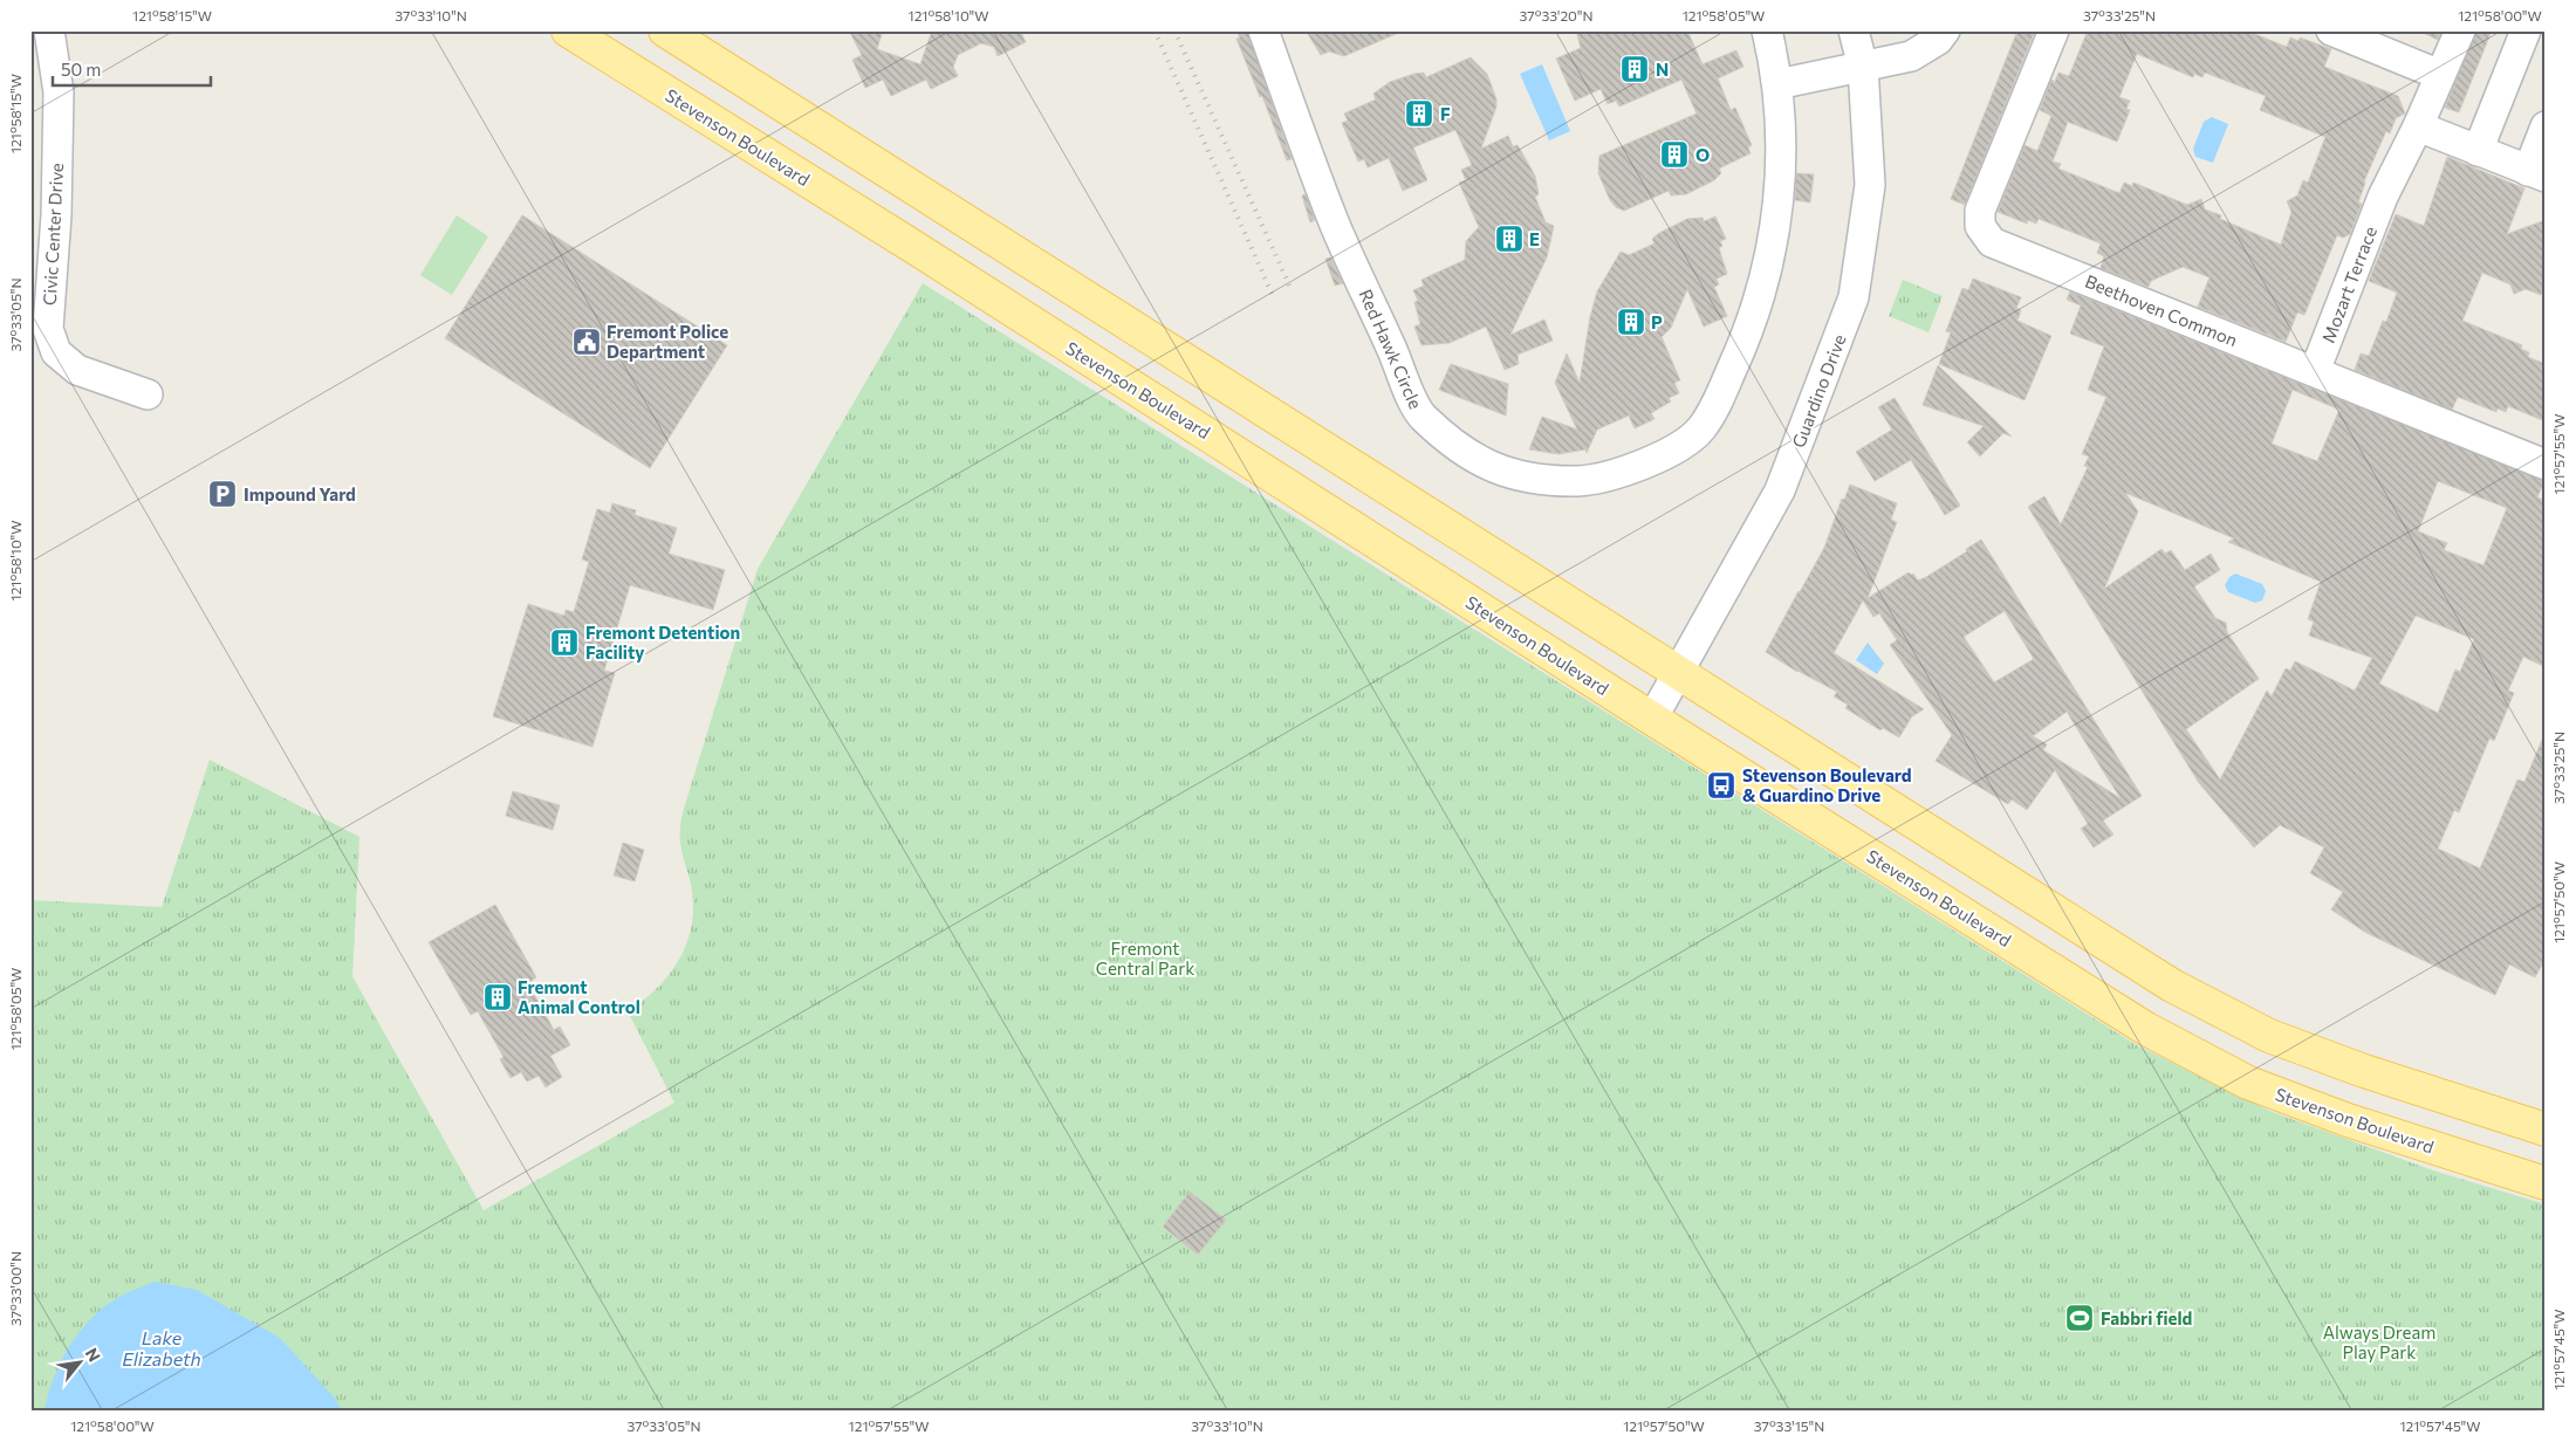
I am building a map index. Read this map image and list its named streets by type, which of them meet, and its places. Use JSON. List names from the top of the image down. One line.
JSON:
{"streets":{"main road":["Stevenson Boulevard"],"street":["Civic Center Drive","Mozart Terrace","Beethoven Common","Red Hawk Circle","Guardino Drive"]},"crossings":[["Stevenson Boulevard","Guardino Drive"],["Mozart Terrace","Beethoven Common"]],"water":["Lake Elizabeth"],"parks":["Fremont Central Park","Always Dream Play Park"],"places":{"building":["N","F","O","E","P","Fremont Detention Facility","Fremont Animal Control"],"public building":["Fremont Police Department"],"parking":["Impound Yard"],"bus stop":["Stevenson Boulevard & Guardino Drive"],"sports":["Fabbri field"]},"scale_bar":"50 m","north":"top right","coordinates":["121°58'15\"W","37°33'10\"N","121°58'10\"W","37°33'20\"N","121°58'05\"W","37°33'25\"N","121°58'00\"W","37°33'05\"N","121°57'55\"W","121°57'50\"W","37°33'00\"N","121°57'45\"W","37°33'15\"N"]}
